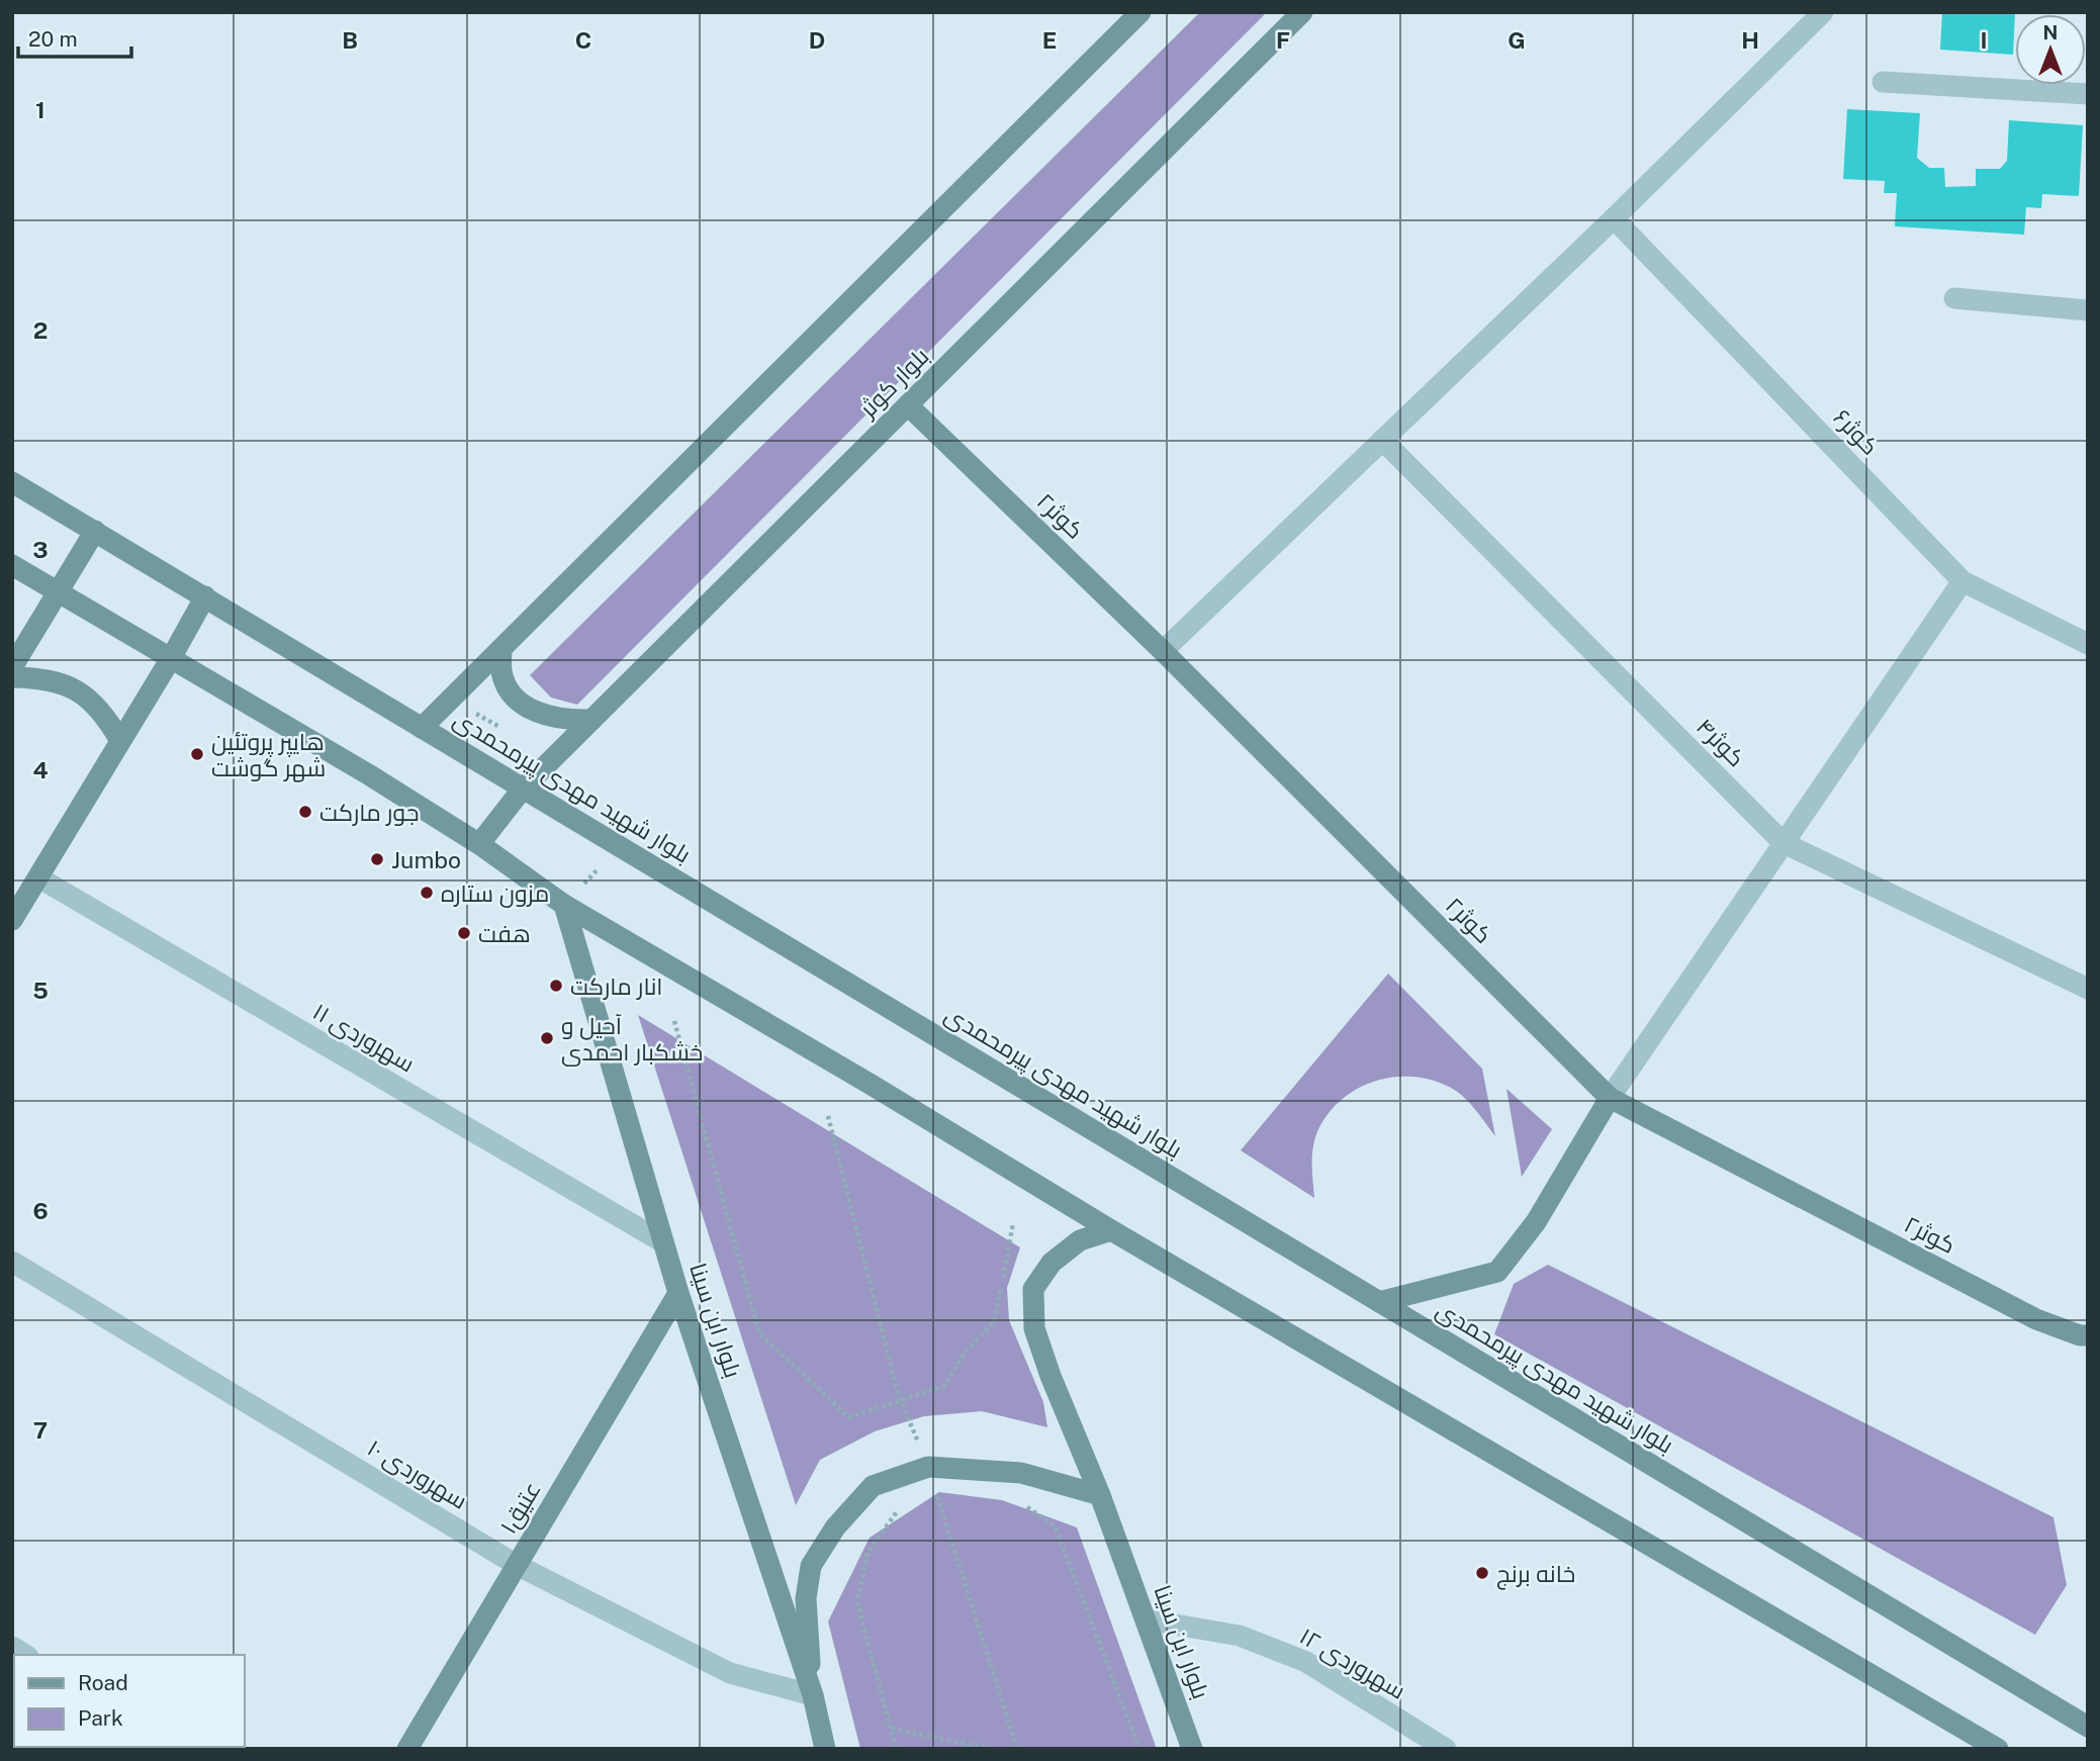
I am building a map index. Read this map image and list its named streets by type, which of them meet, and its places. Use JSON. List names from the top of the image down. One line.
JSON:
{"streets":{"main road":["بلوار کوثر","کوثر۲","بلوار شهید مهدی پیرمحمدی","بلوار ابن سینا","عتیق۱"],"street":["کوثر۶","کوثر۴","سهروردی ١١","سهروردی ۱۰","سهروردی ۱۲"]},"crossings":[["بلوار کوثر","کوثر۲"],["بلوار کوثر","بلوار شهید مهدی پیرمحمدی"],["سهروردی ١١","بلوار ابن سینا"],["بلوار ابن سینا","سهروردی ۱۰"],["بلوار ابن سینا","عتیق۱"],["بلوار ابن سینا","سهروردی ۱۲"],["سهروردی ۱۰","عتیق۱"]],"places":["هایپر پروتئین شهر گوشت","جور مارکت","Jumbo","مزون ستاره","هفت","انار مارکت","آحیل و خشکبار احمدی","خانه برنج"],"legend":["Road","Park"],"scale_bar":"20 m","north":"top","grid":{"columns":["B","C","D","E","F","G","H","I"],"rows":["1","2","3","4","5","6","7"]}}
